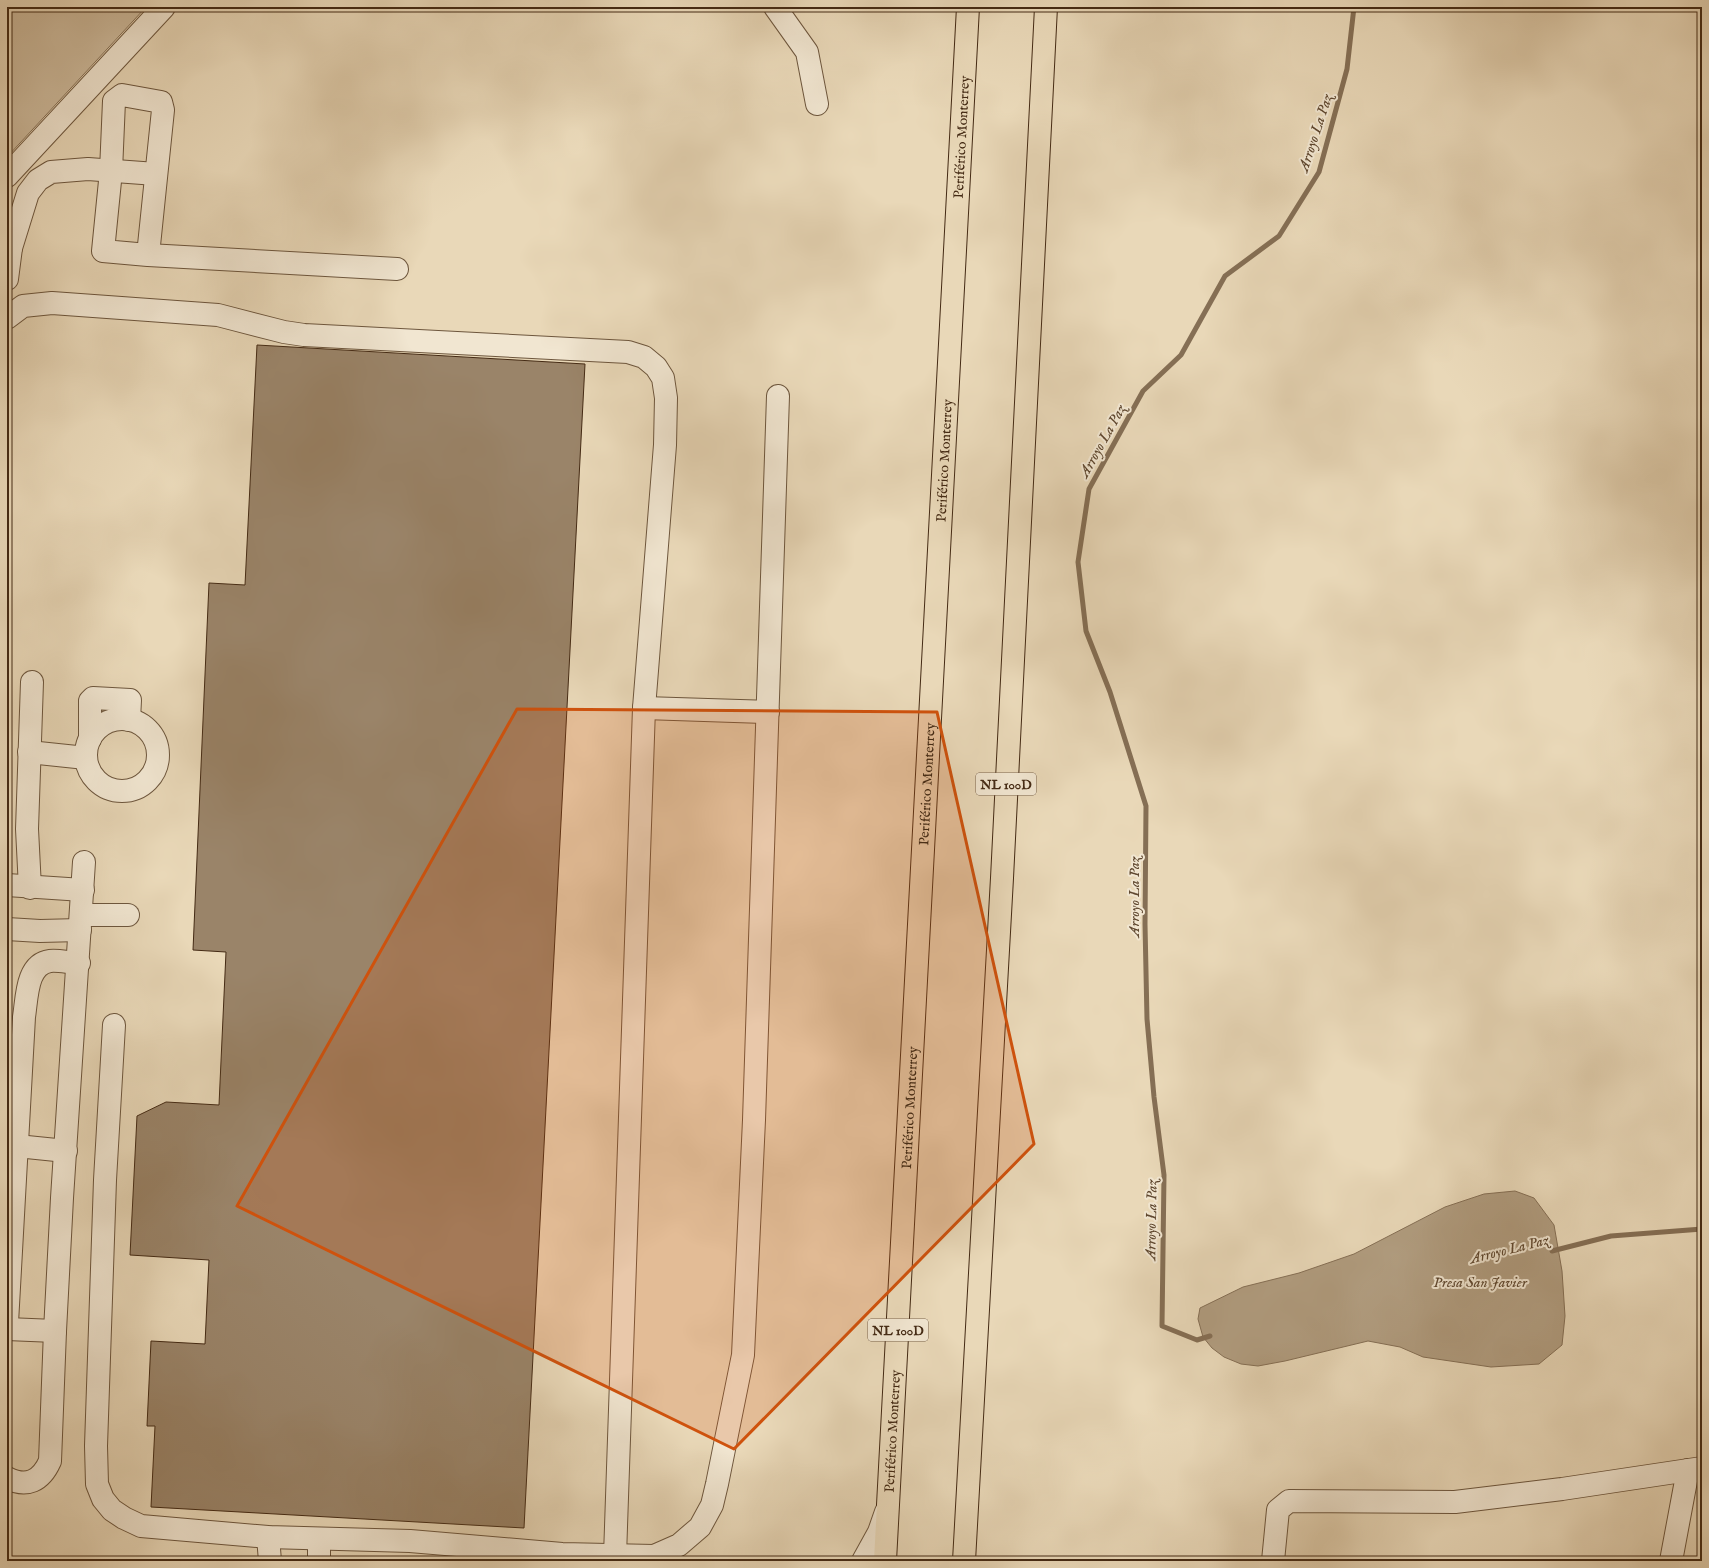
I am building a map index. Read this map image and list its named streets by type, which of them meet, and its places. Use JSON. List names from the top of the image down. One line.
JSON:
{"streets":{"highway":["Periférico Monterrey","NL 100D"]},"water":["Arroyo La Paz","Presa San Javier"]}
